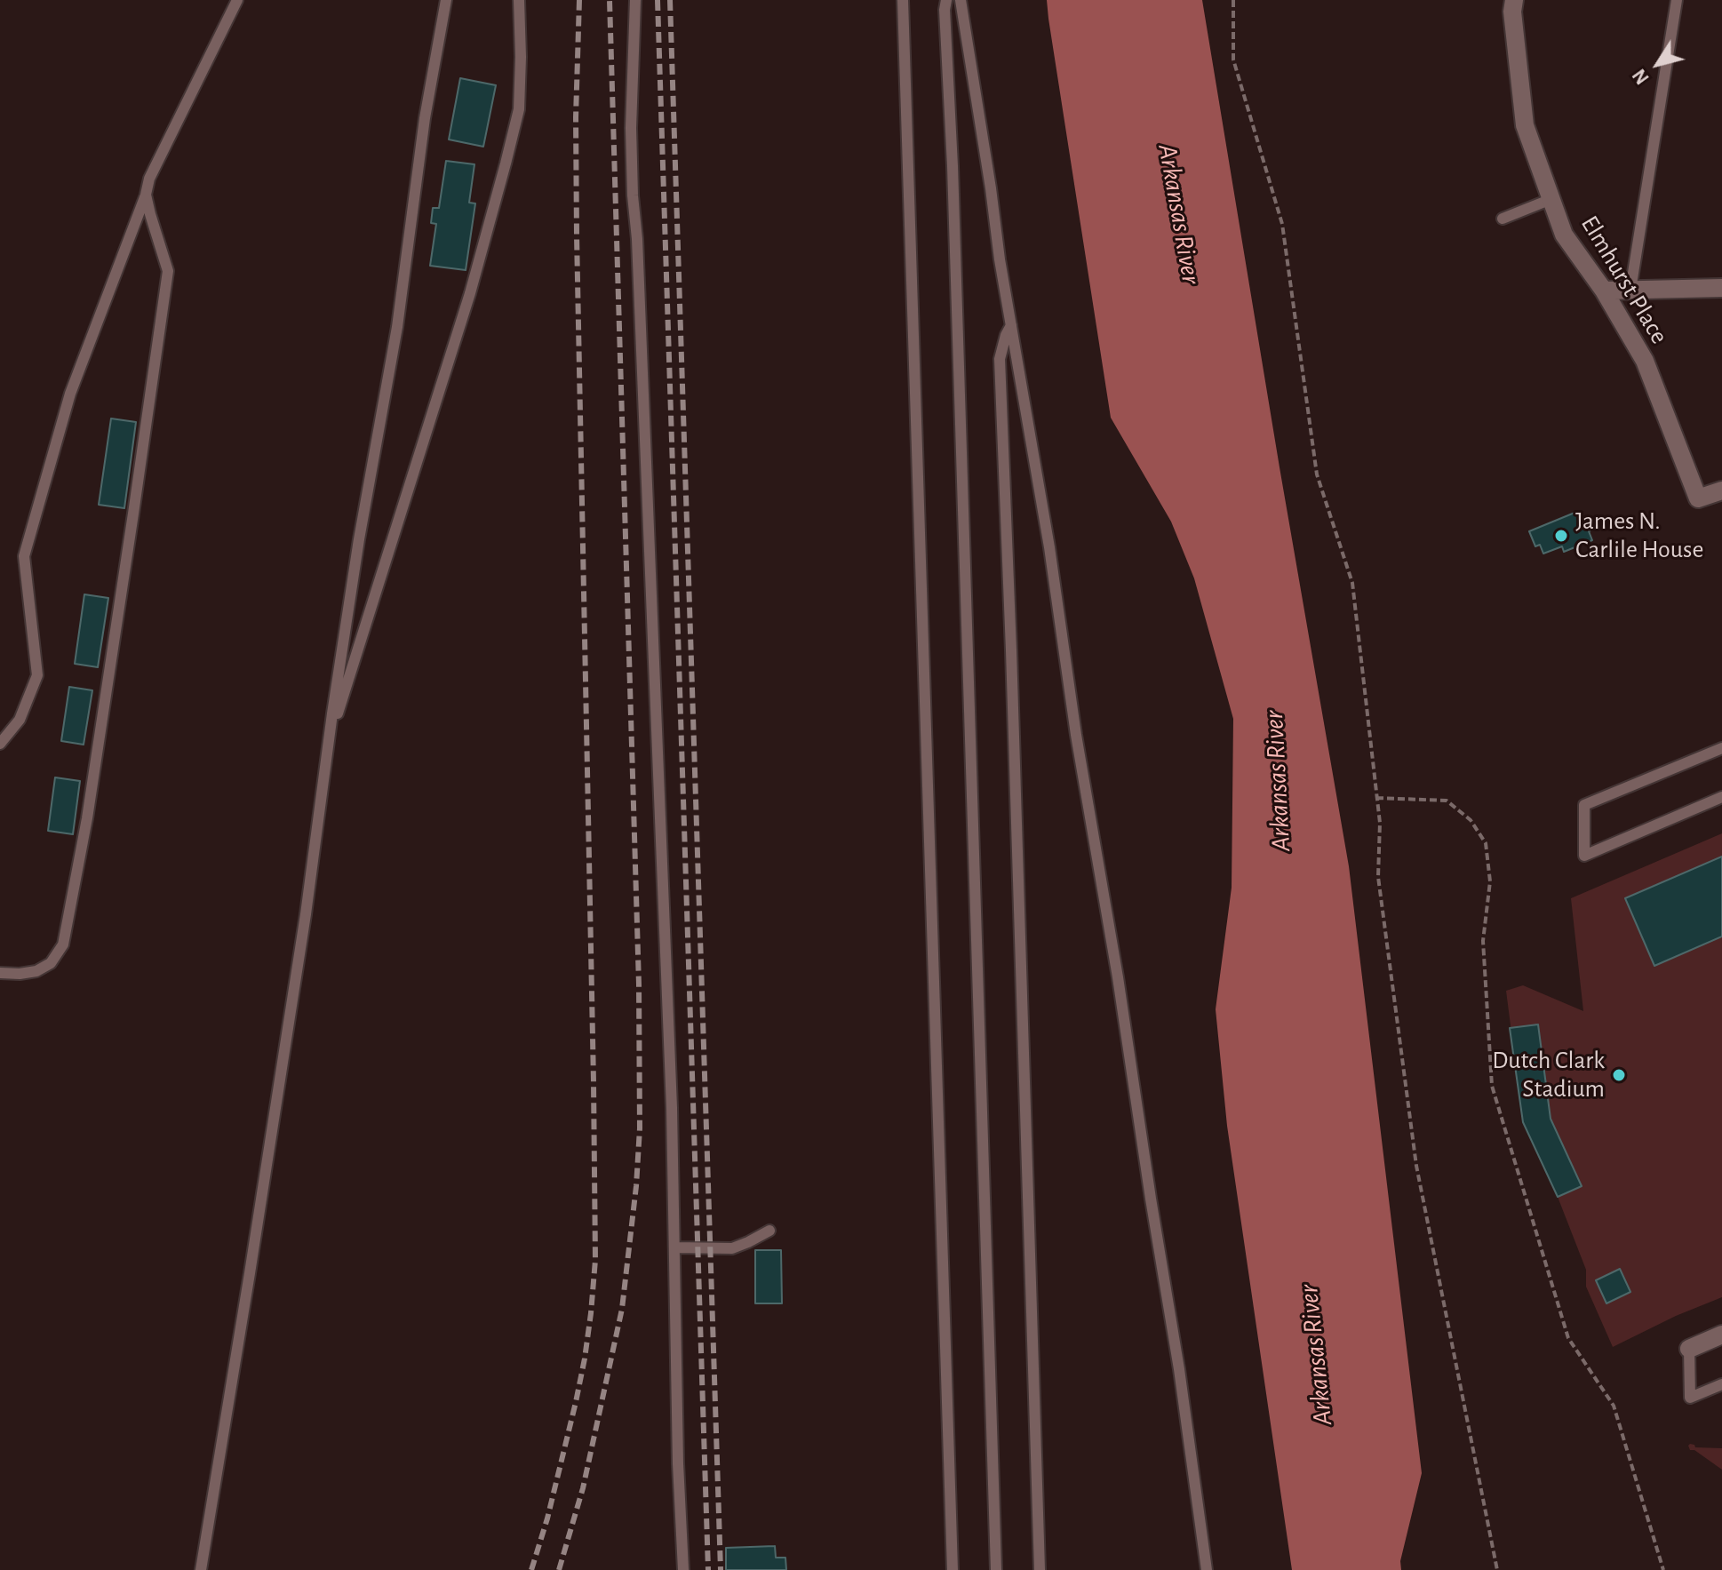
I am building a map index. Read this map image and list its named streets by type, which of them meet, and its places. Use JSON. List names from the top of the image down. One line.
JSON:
{"streets":{"street":["Elmhurst Place"]},"water":["Arkansas River"],"places":["James N. Carlile House","Dutch Clark Stadium"],"north":"bottom left"}
